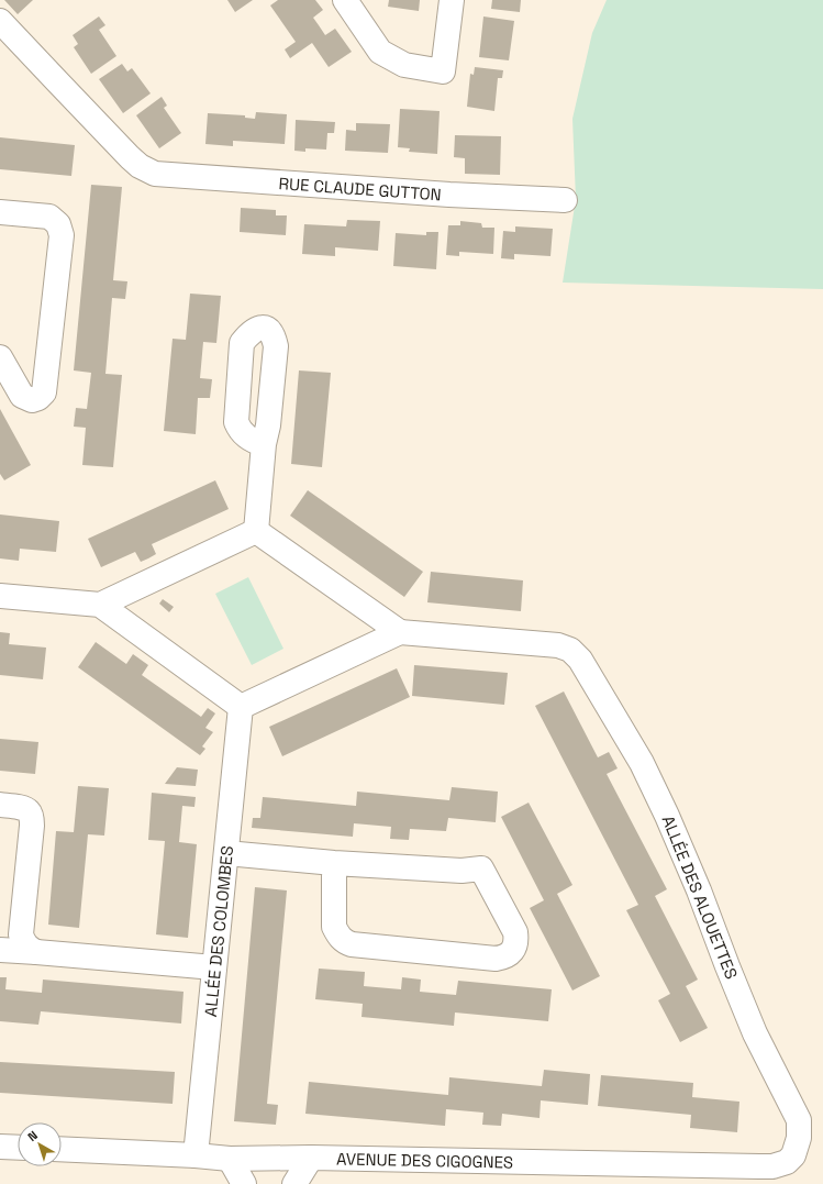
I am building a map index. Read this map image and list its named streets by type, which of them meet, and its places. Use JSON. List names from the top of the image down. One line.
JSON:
{"streets":{"street":["RUE CLAUDE GUTTON","ALLÉE DES ALOUETTES","ALLÉE DES COLOMBES","AVENUE DES CIGOGNES"]},"crossings":[["ALLÉE DES ALOUETTES","AVENUE DES CIGOGNES"],["ALLÉE DES COLOMBES","AVENUE DES CIGOGNES"]],"north":"top left"}
